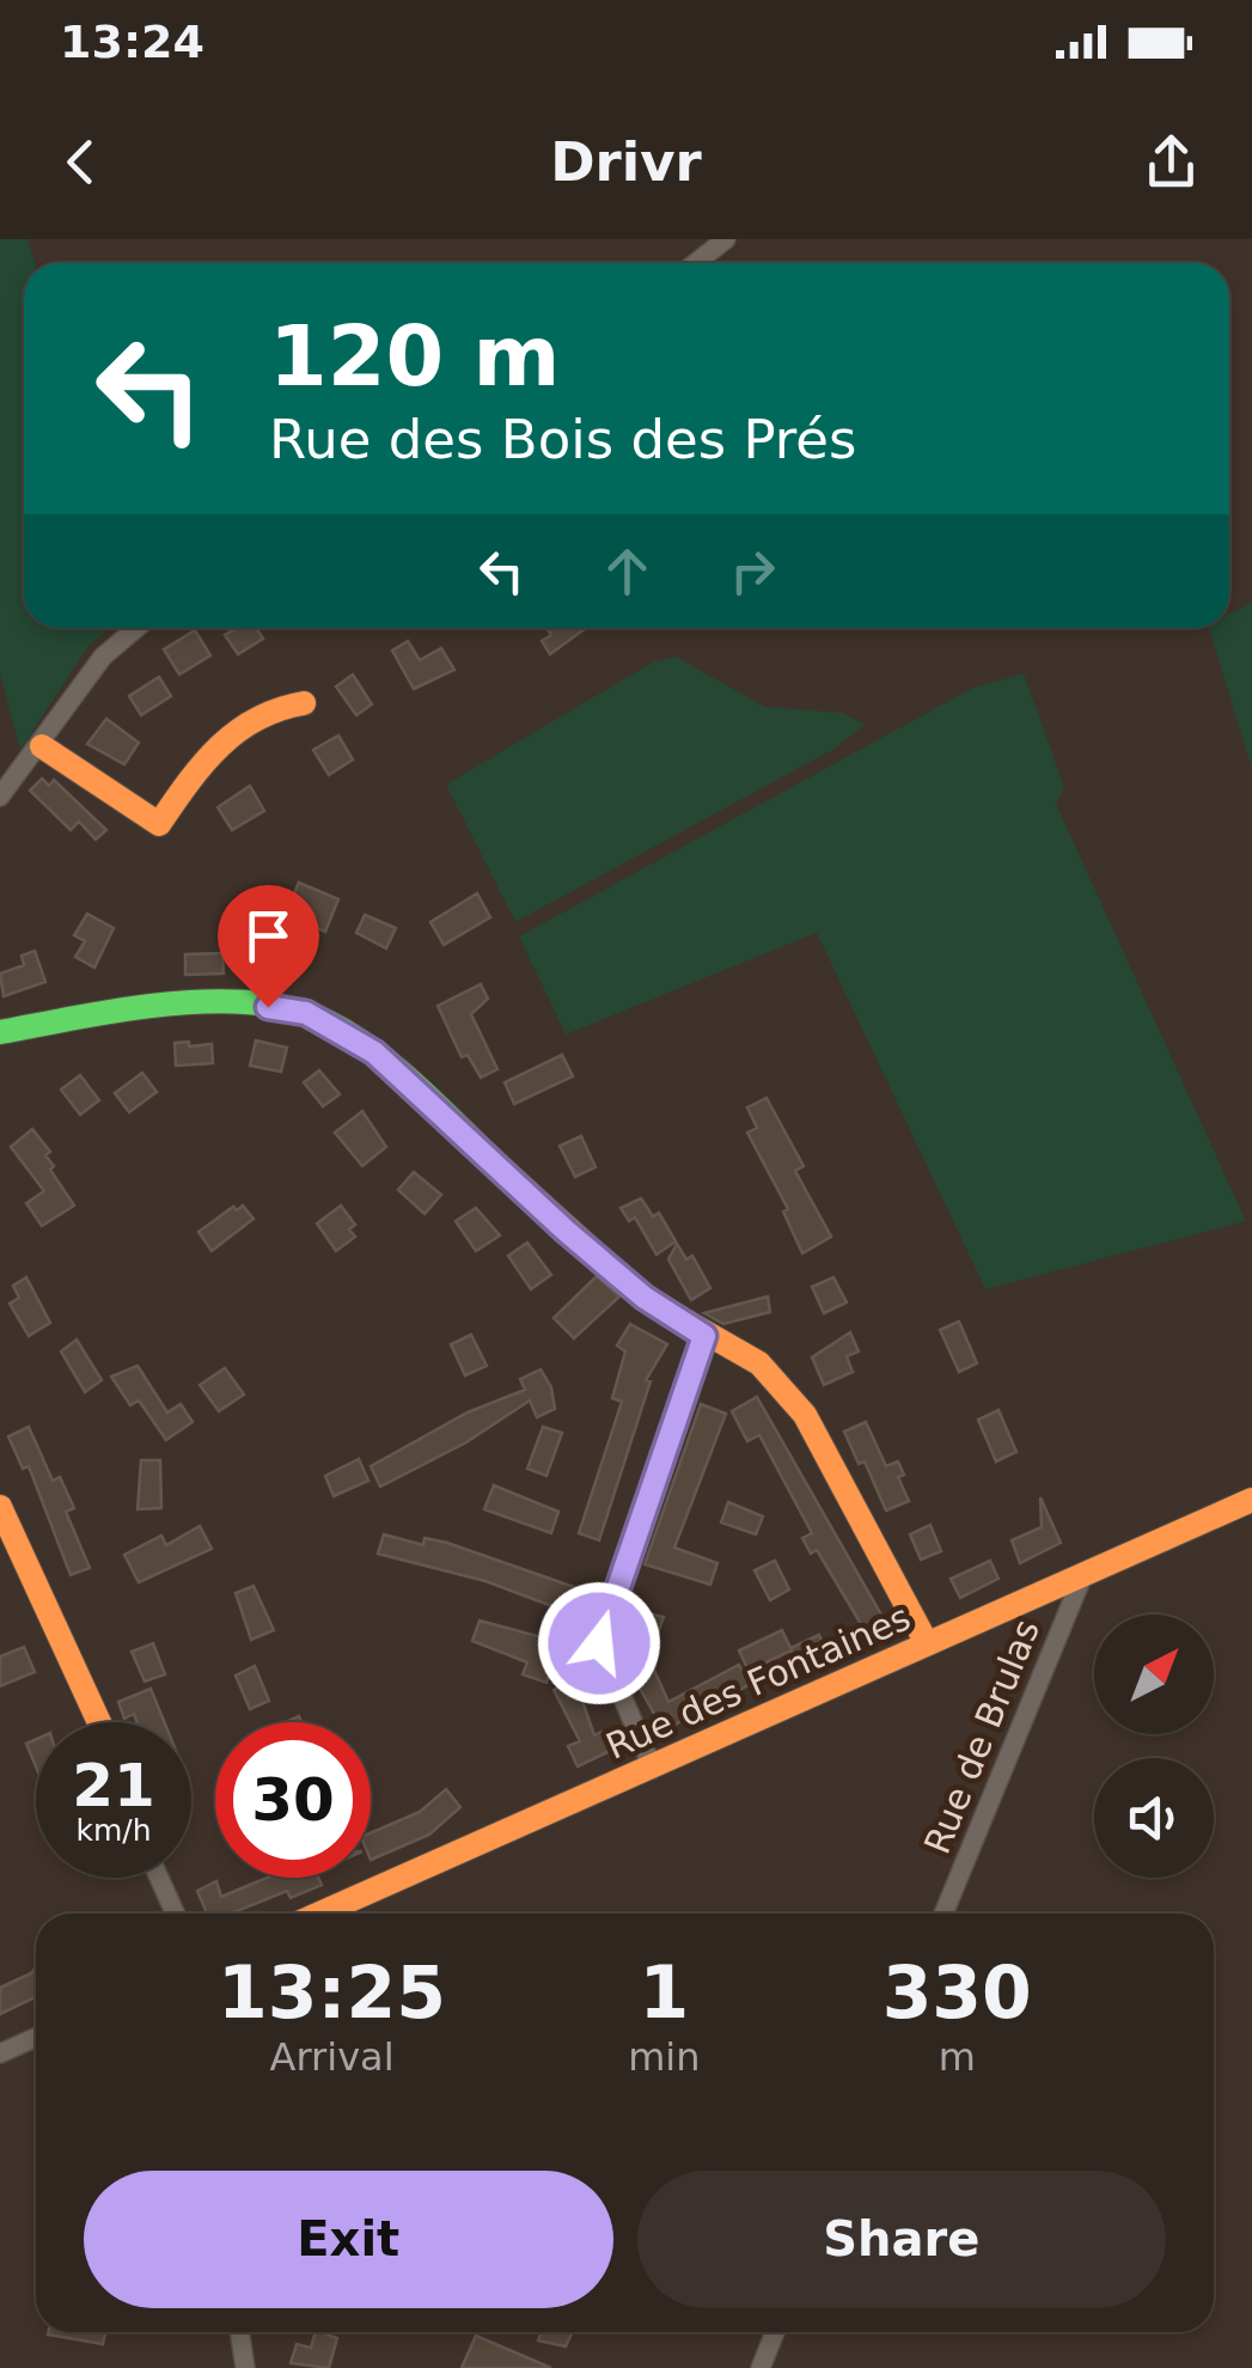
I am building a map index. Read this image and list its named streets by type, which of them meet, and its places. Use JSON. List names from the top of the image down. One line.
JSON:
{"streets":{"street":["Rue des Fontaines","Rue de Brulas"]},"crossings":[["Rue des Fontaines","Rue de Brulas"]],"north":"top right","page":{"status":"13:24","header":"Drivr","turn":["120 m","Rue des Bois des Prés"],"speed":"21 km/h","limit":"30","eta":["13:25","Arrival","1","min","330","m"],"buttons":["Exit","Share"]}}
